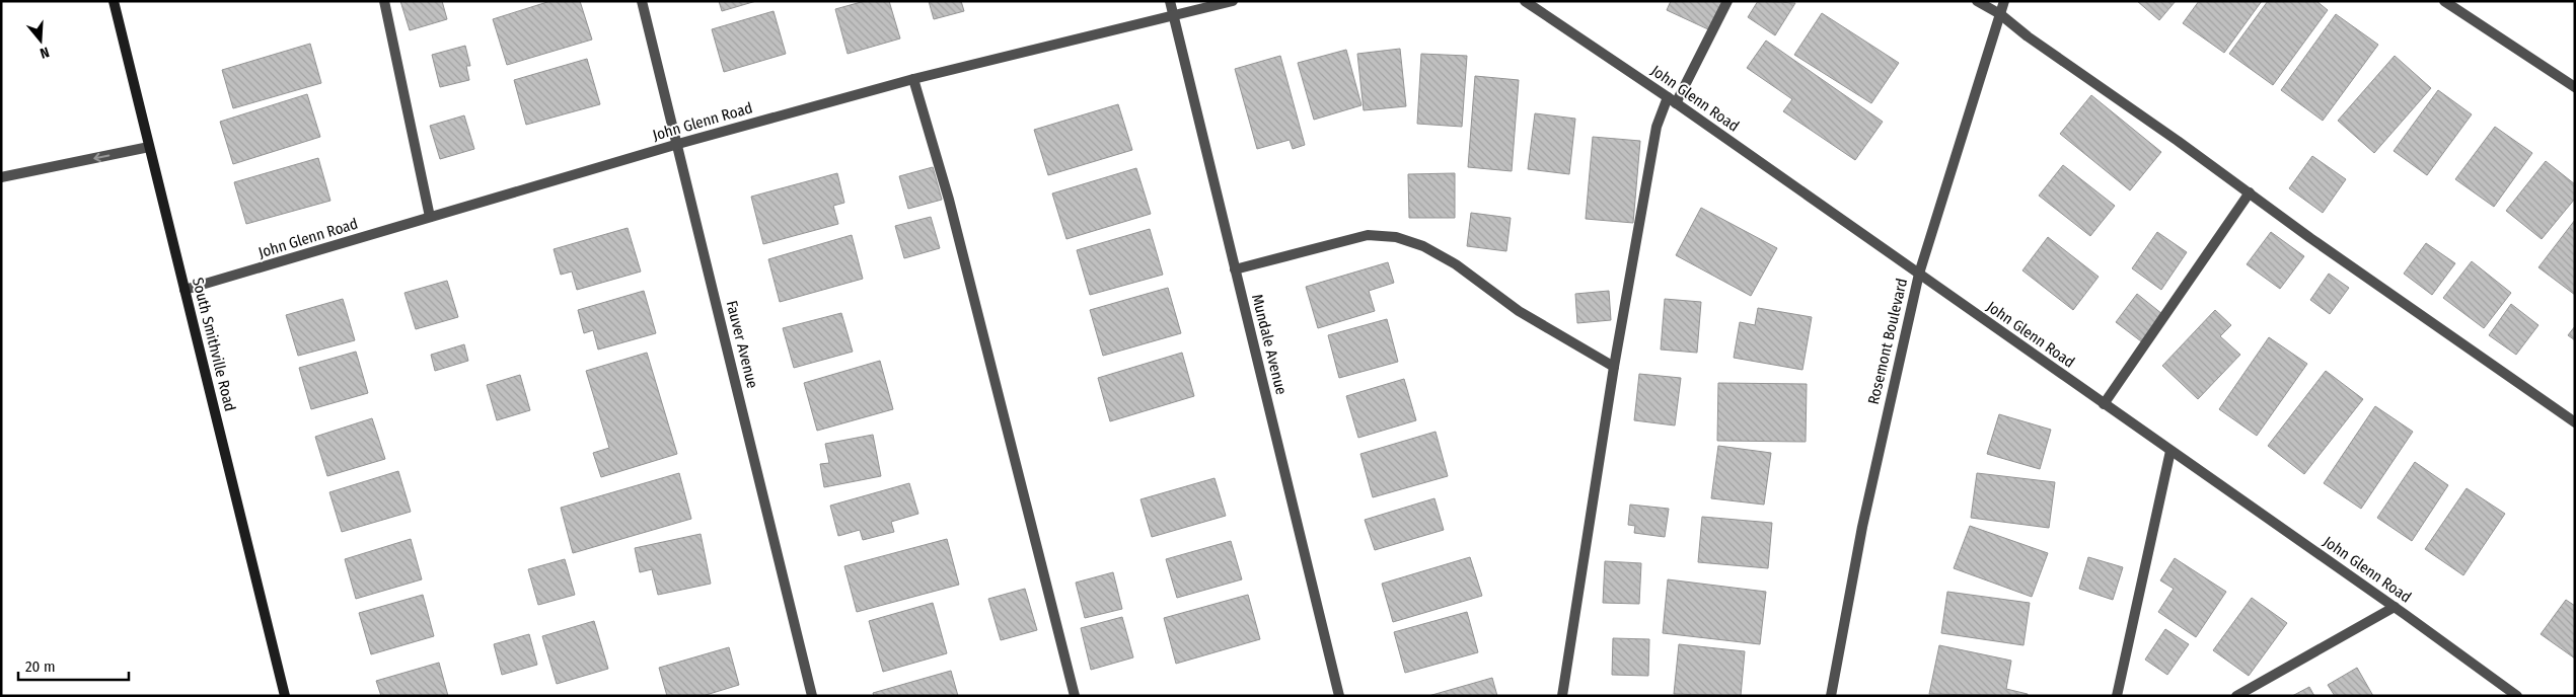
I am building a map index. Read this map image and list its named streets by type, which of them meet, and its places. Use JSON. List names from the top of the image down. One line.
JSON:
{"streets":{"main road":["South Smithville Road"],"street":["John Glenn Road","Rosemont Boulevard","Fauver Avenue","Mundale Avenue"]},"crossings":[["John Glenn Road","Rosemont Boulevard"],["John Glenn Road","South Smithville Road"],["John Glenn Road","Fauver Avenue"],["John Glenn Road","Mundale Avenue"]],"scale_bar":"20 m","north":"bottom"}
